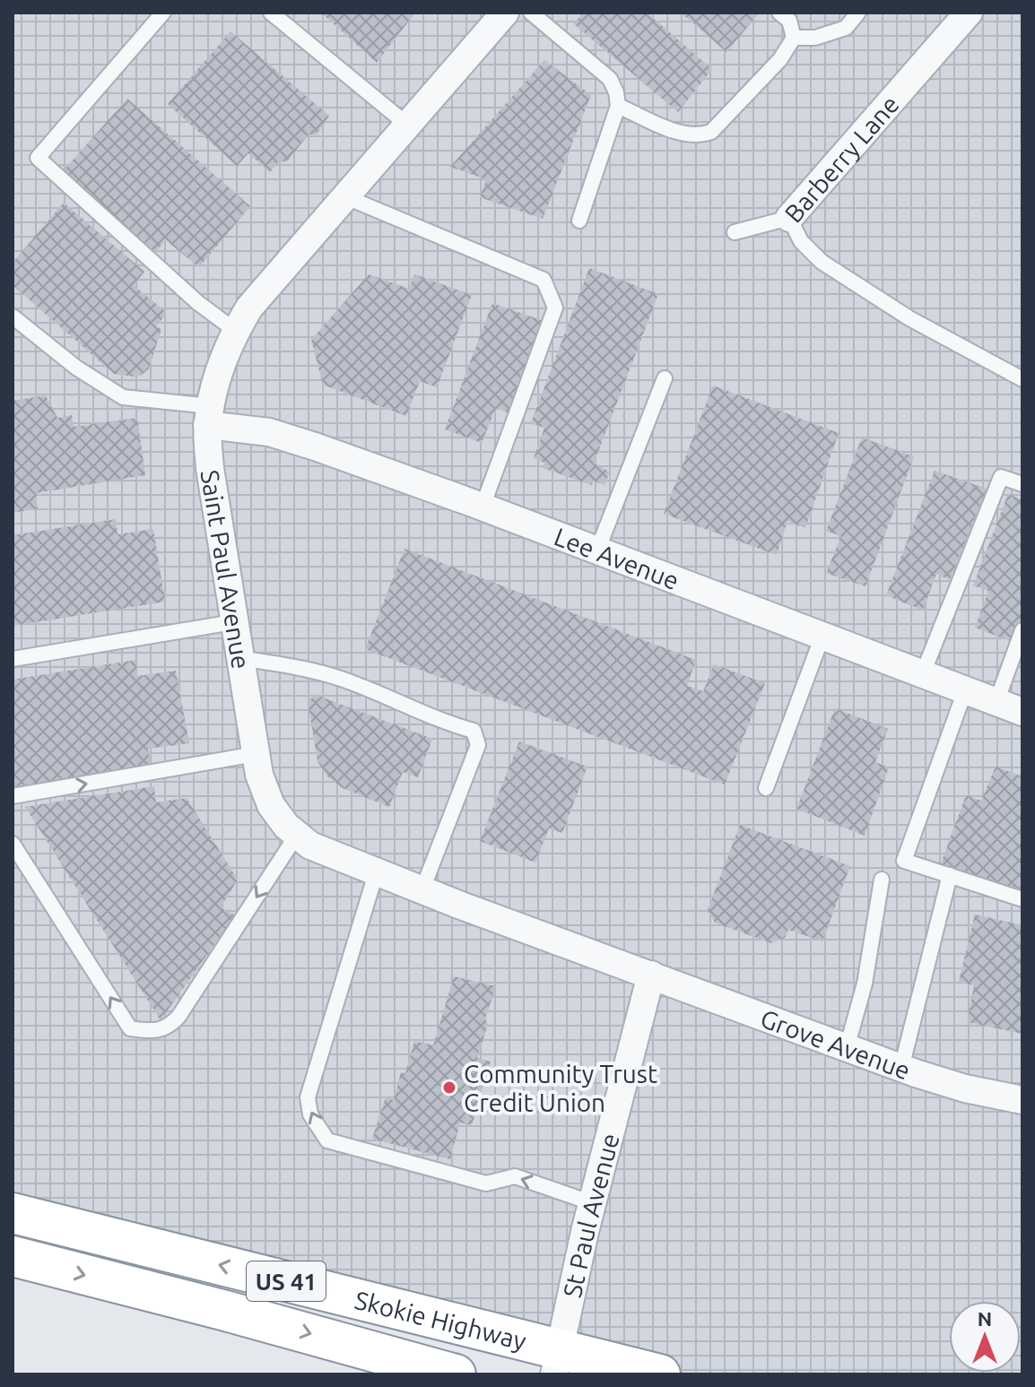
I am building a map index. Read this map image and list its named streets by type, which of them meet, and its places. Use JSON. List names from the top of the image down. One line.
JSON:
{"streets":{"highway":["US 41","Skokie Highway"],"street":["Barberry Lane","Lee Avenue","Saint Paul Avenue","Grove Avenue","St Paul Avenue"]},"crossings":[["Lee Avenue","Saint Paul Avenue"],["Saint Paul Avenue","Grove Avenue"],["Saint Paul Avenue","St Paul Avenue"],["Grove Avenue","St Paul Avenue"],["St Paul Avenue","Skokie Highway"]],"places":["Community Trust Credit Union"],"north":"top"}
